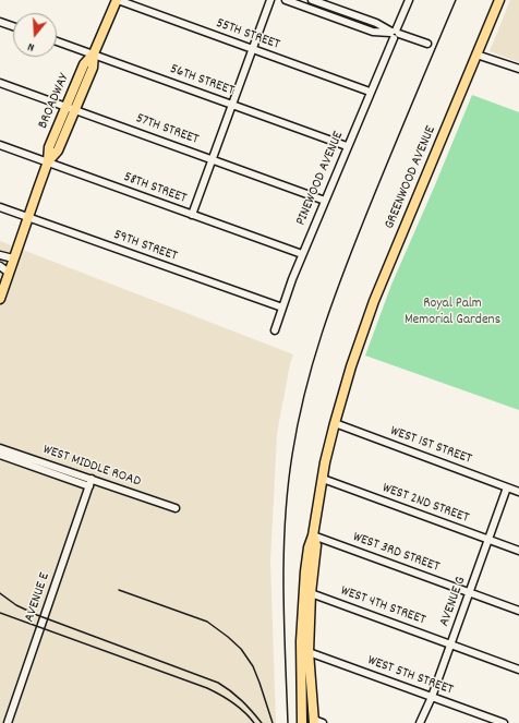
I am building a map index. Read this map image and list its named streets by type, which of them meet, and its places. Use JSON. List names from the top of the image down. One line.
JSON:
{"streets":{"main road":["BROADWAY","GREENWOOD AVENUE"],"street":["55TH STREET","56TH STREET","57TH STREET","PINEWOOD AVENUE","58TH STREET","59TH STREET","WEST 1ST STREET","WEST MIDDLE ROAD","WEST 2ND STREET","WEST 3RD STREET","AVENUE E","AVENUE G","WEST 4TH STREET","WEST 5TH STREET"]},"crossings":[["55TH STREET","BROADWAY"],["55TH STREET","PINEWOOD AVENUE"],["56TH STREET","BROADWAY"],["56TH STREET","PINEWOOD AVENUE"],["BROADWAY","57TH STREET"],["BROADWAY","58TH STREET"],["BROADWAY","59TH STREET"],["57TH STREET","PINEWOOD AVENUE"],["GREENWOOD AVENUE","WEST 1ST STREET"],["GREENWOOD AVENUE","WEST 2ND STREET"],["GREENWOOD AVENUE","WEST 3RD STREET"],["PINEWOOD AVENUE","58TH STREET"],["PINEWOOD AVENUE","59TH STREET"],["WEST 1ST STREET","AVENUE G"],["WEST MIDDLE ROAD","AVENUE E"],["WEST 2ND STREET","AVENUE G"],["WEST 3RD STREET","AVENUE G"],["AVENUE G","WEST 4TH STREET"],["AVENUE G","WEST 5TH STREET"]],"parks":["Royal Palm Memorial Gardens"],"north":"bottom"}
